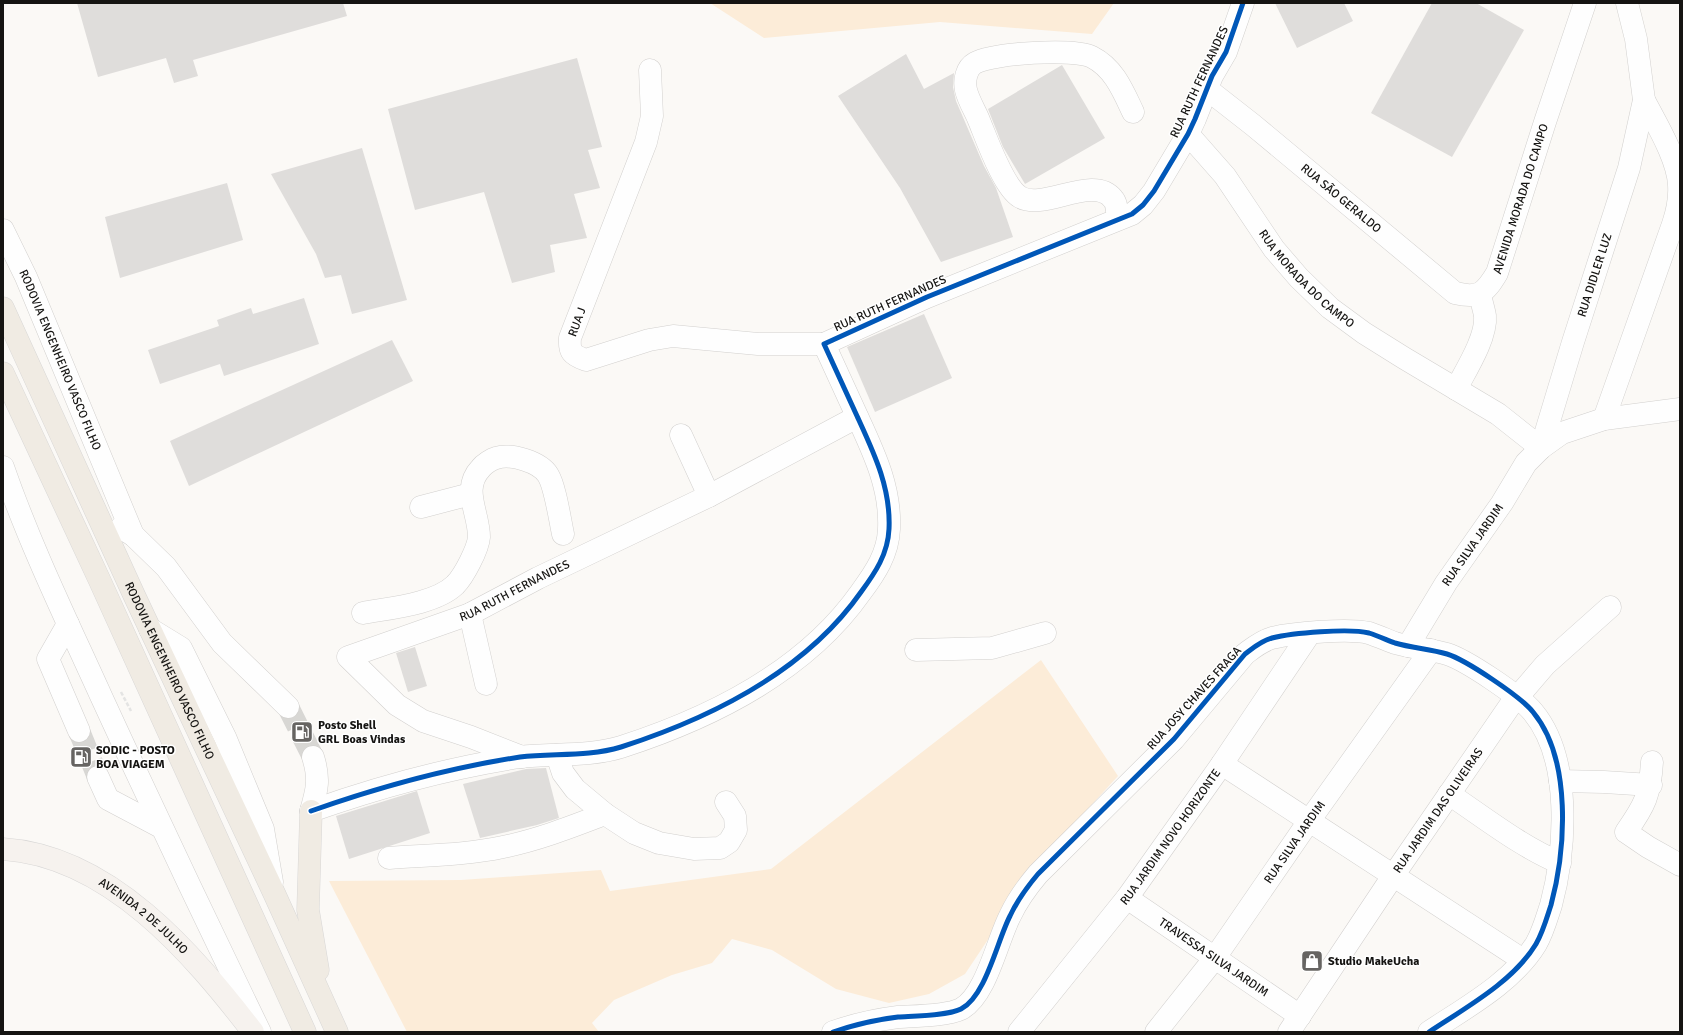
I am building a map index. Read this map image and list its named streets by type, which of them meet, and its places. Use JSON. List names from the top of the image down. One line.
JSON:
{"streets":{"highway":["RODOVIA ENGENHEIRO VASCO FILHO"],"main road":["AVENIDA 2 DE JULHO"],"street":["RUA RUTH FERNANDES","RUA SÃO GERALDO","AVENIDA MORADA DO CAMPO","RUA DIDLER LUZ","RUA MORADA DO CAMPO","RUA J","RUA SILVA JARDIM","RUA JOSY CHAVES FRAGA","RUA JARDIM DAS OLIVEIRAS","RUA JARDIM NOVO HORIZONTE","TRAVESSA SILVA JARDIM"]},"crossings":[["RUA RUTH FERNANDES","RUA SÃO GERALDO"],["RUA RUTH FERNANDES","RUA MORADA DO CAMPO"],["RUA RUTH FERNANDES","RUA J"],["RUA SÃO GERALDO","AVENIDA MORADA DO CAMPO"],["RUA DIDLER LUZ","RUA MORADA DO CAMPO"],["RUA DIDLER LUZ","RUA SILVA JARDIM"],["RUA MORADA DO CAMPO","RUA SILVA JARDIM"],["RUA SILVA JARDIM","RUA JOSY CHAVES FRAGA"],["RUA SILVA JARDIM","TRAVESSA SILVA JARDIM"],["RUA JOSY CHAVES FRAGA","RUA JARDIM DAS OLIVEIRAS"],["RUA JOSY CHAVES FRAGA","RUA JARDIM NOVO HORIZONTE"],["RUA JARDIM DAS OLIVEIRAS","TRAVESSA SILVA JARDIM"],["RUA JARDIM NOVO HORIZONTE","TRAVESSA SILVA JARDIM"]],"places":{"fuel station":["Posto Shell GRL Boas Vindas","SODIC - POSTO BOA VIAGEM"],"shop":["Studio MakeUcha"]}}
